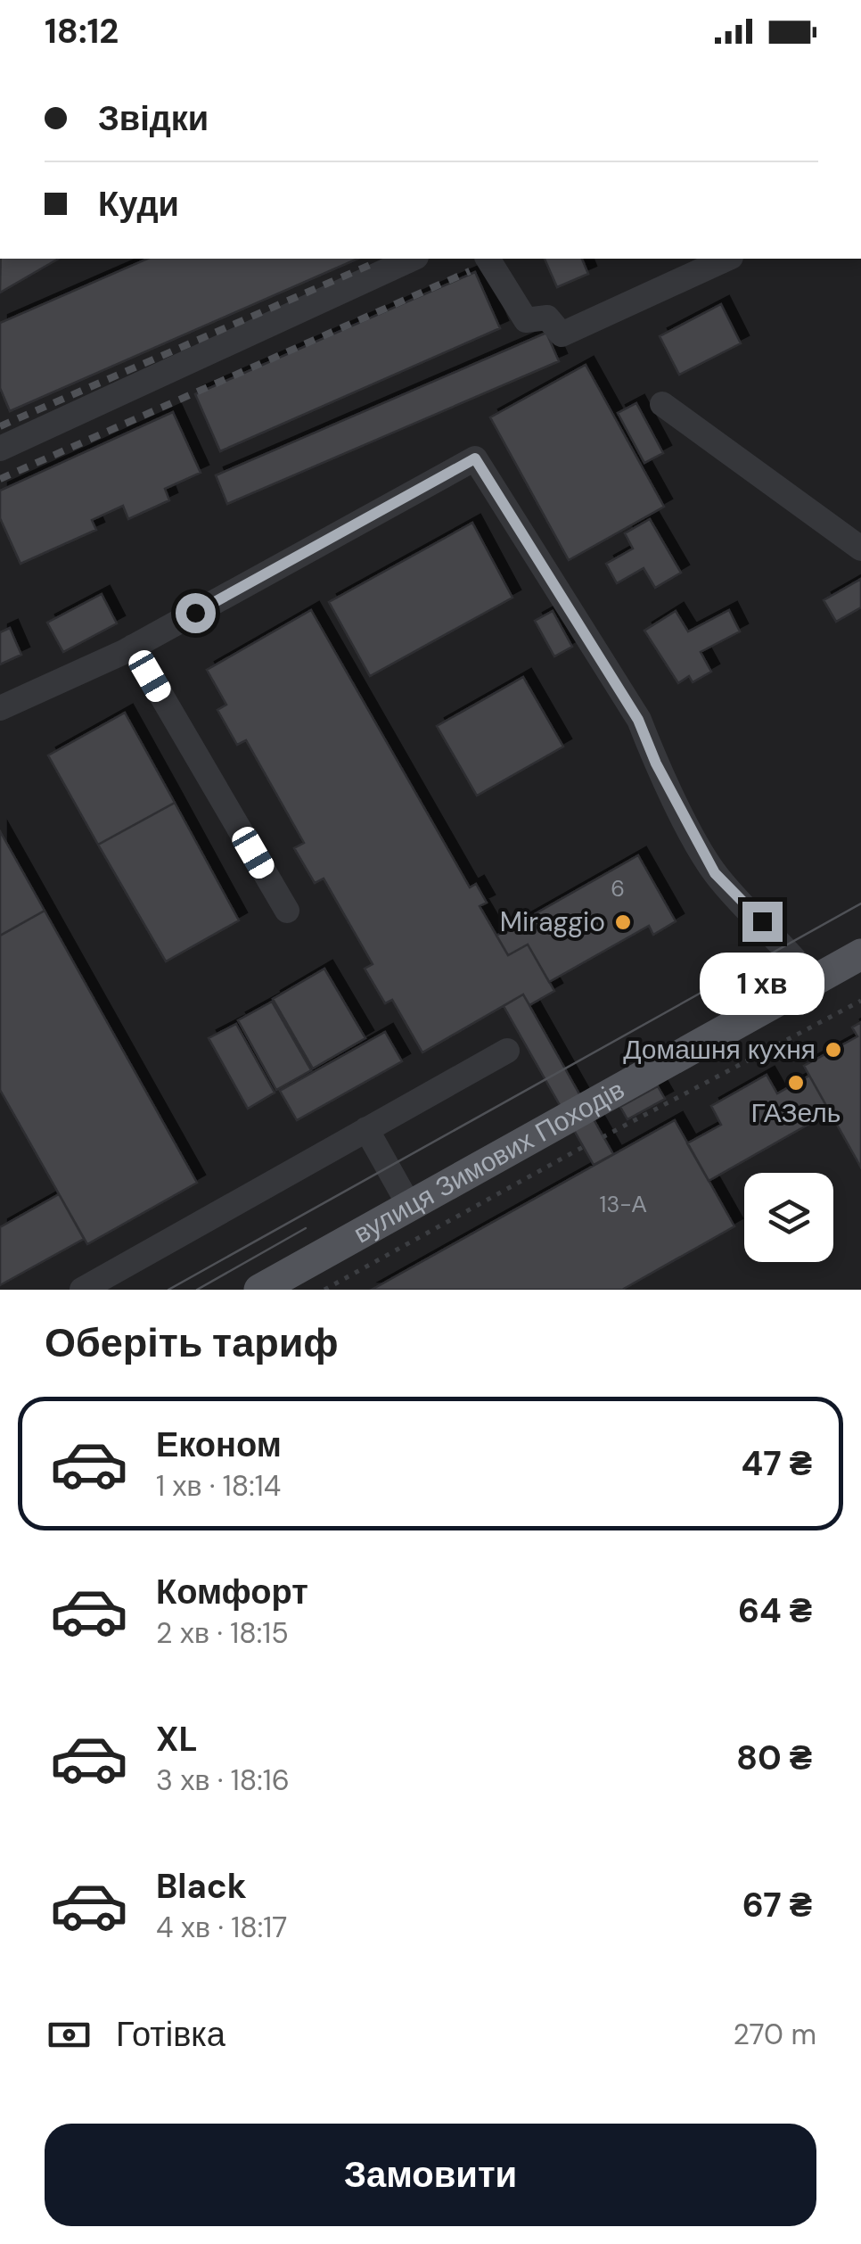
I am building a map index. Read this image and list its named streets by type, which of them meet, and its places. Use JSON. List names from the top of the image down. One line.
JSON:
{"streets":{"main road":["вулиця Зимових Походів"]},"places":["Miraggio","Домашня кухня","ГАЗель"],"house_numbers":["6","13-А"],"page":{"status":"18:12","banner":["Звідки","Куди"],"bubble":"1 хв","heading":"Оберіть тариф","list":[{"name":"Економ","note":"1 хв · 18:14","value":"47 ₴"},{"name":"Комфорт","note":"2 хв · 18:15","value":"64 ₴"},{"name":"XL","note":"3 хв · 18:16","value":"80 ₴"},{"name":"Black","note":"4 хв · 18:17","value":"67 ₴"}],"pay":["Готівка","270 m"],"buttons":"Замовити"}}
